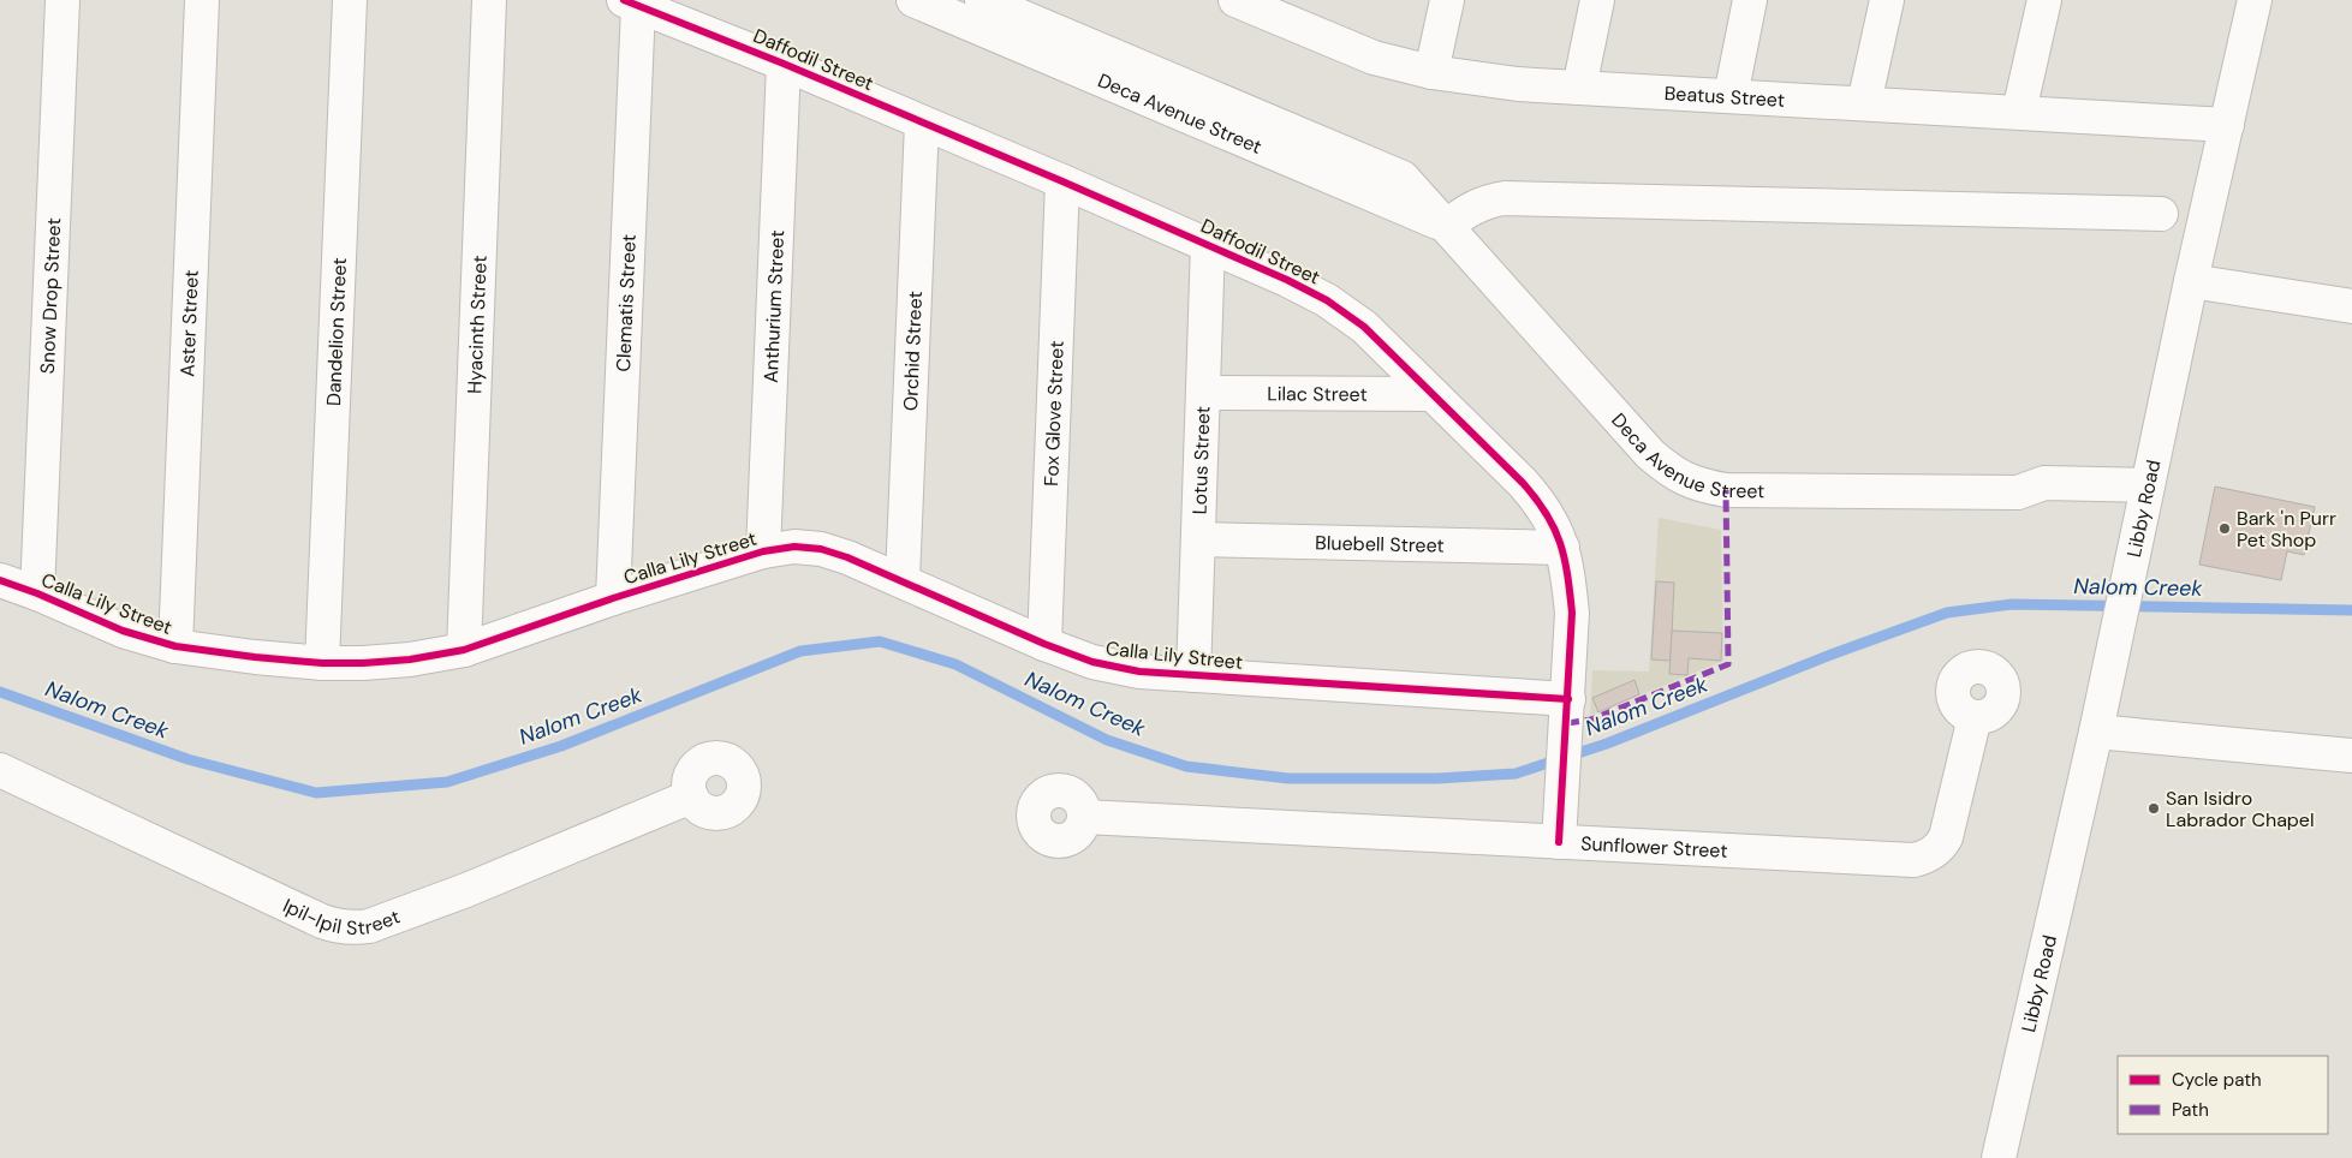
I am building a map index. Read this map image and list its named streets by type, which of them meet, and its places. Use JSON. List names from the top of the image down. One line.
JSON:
{"streets":{"street":["Daffodil Street","Beatus Street","Deca Avenue Street","Snow Drop Street","Clematis Street","Anthurium Street","Aster Street","Hyacinth Street","Dandelion Street","Orchid Street","Lilac Street","Fox Glove Street","Lotus Street","Libby Road","Bluebell Street","Calla Lily Street","Sunflower Street","Ipil-Ipil Street"]},"crossings":[["Daffodil Street","Clematis Street"],["Daffodil Street","Anthurium Street"],["Daffodil Street","Orchid Street"],["Daffodil Street","Lilac Street"],["Daffodil Street","Fox Glove Street"],["Daffodil Street","Lotus Street"],["Daffodil Street","Bluebell Street"],["Daffodil Street","Calla Lily Street"],["Daffodil Street","Sunflower Street"],["Beatus Street","Libby Road"],["Deca Avenue Street","Libby Road"],["Snow Drop Street","Calla Lily Street"],["Clematis Street","Calla Lily Street"],["Anthurium Street","Calla Lily Street"],["Aster Street","Calla Lily Street"],["Hyacinth Street","Calla Lily Street"],["Dandelion Street","Calla Lily Street"],["Orchid Street","Calla Lily Street"],["Lilac Street","Lotus Street"],["Fox Glove Street","Calla Lily Street"],["Lotus Street","Bluebell Street"],["Lotus Street","Calla Lily Street"]],"water":["Nalom Creek"],"places":["Bark 'n Purr Pet Shop","San Isidro Labrador Chapel"],"legend":["Cycle path","Path"]}
